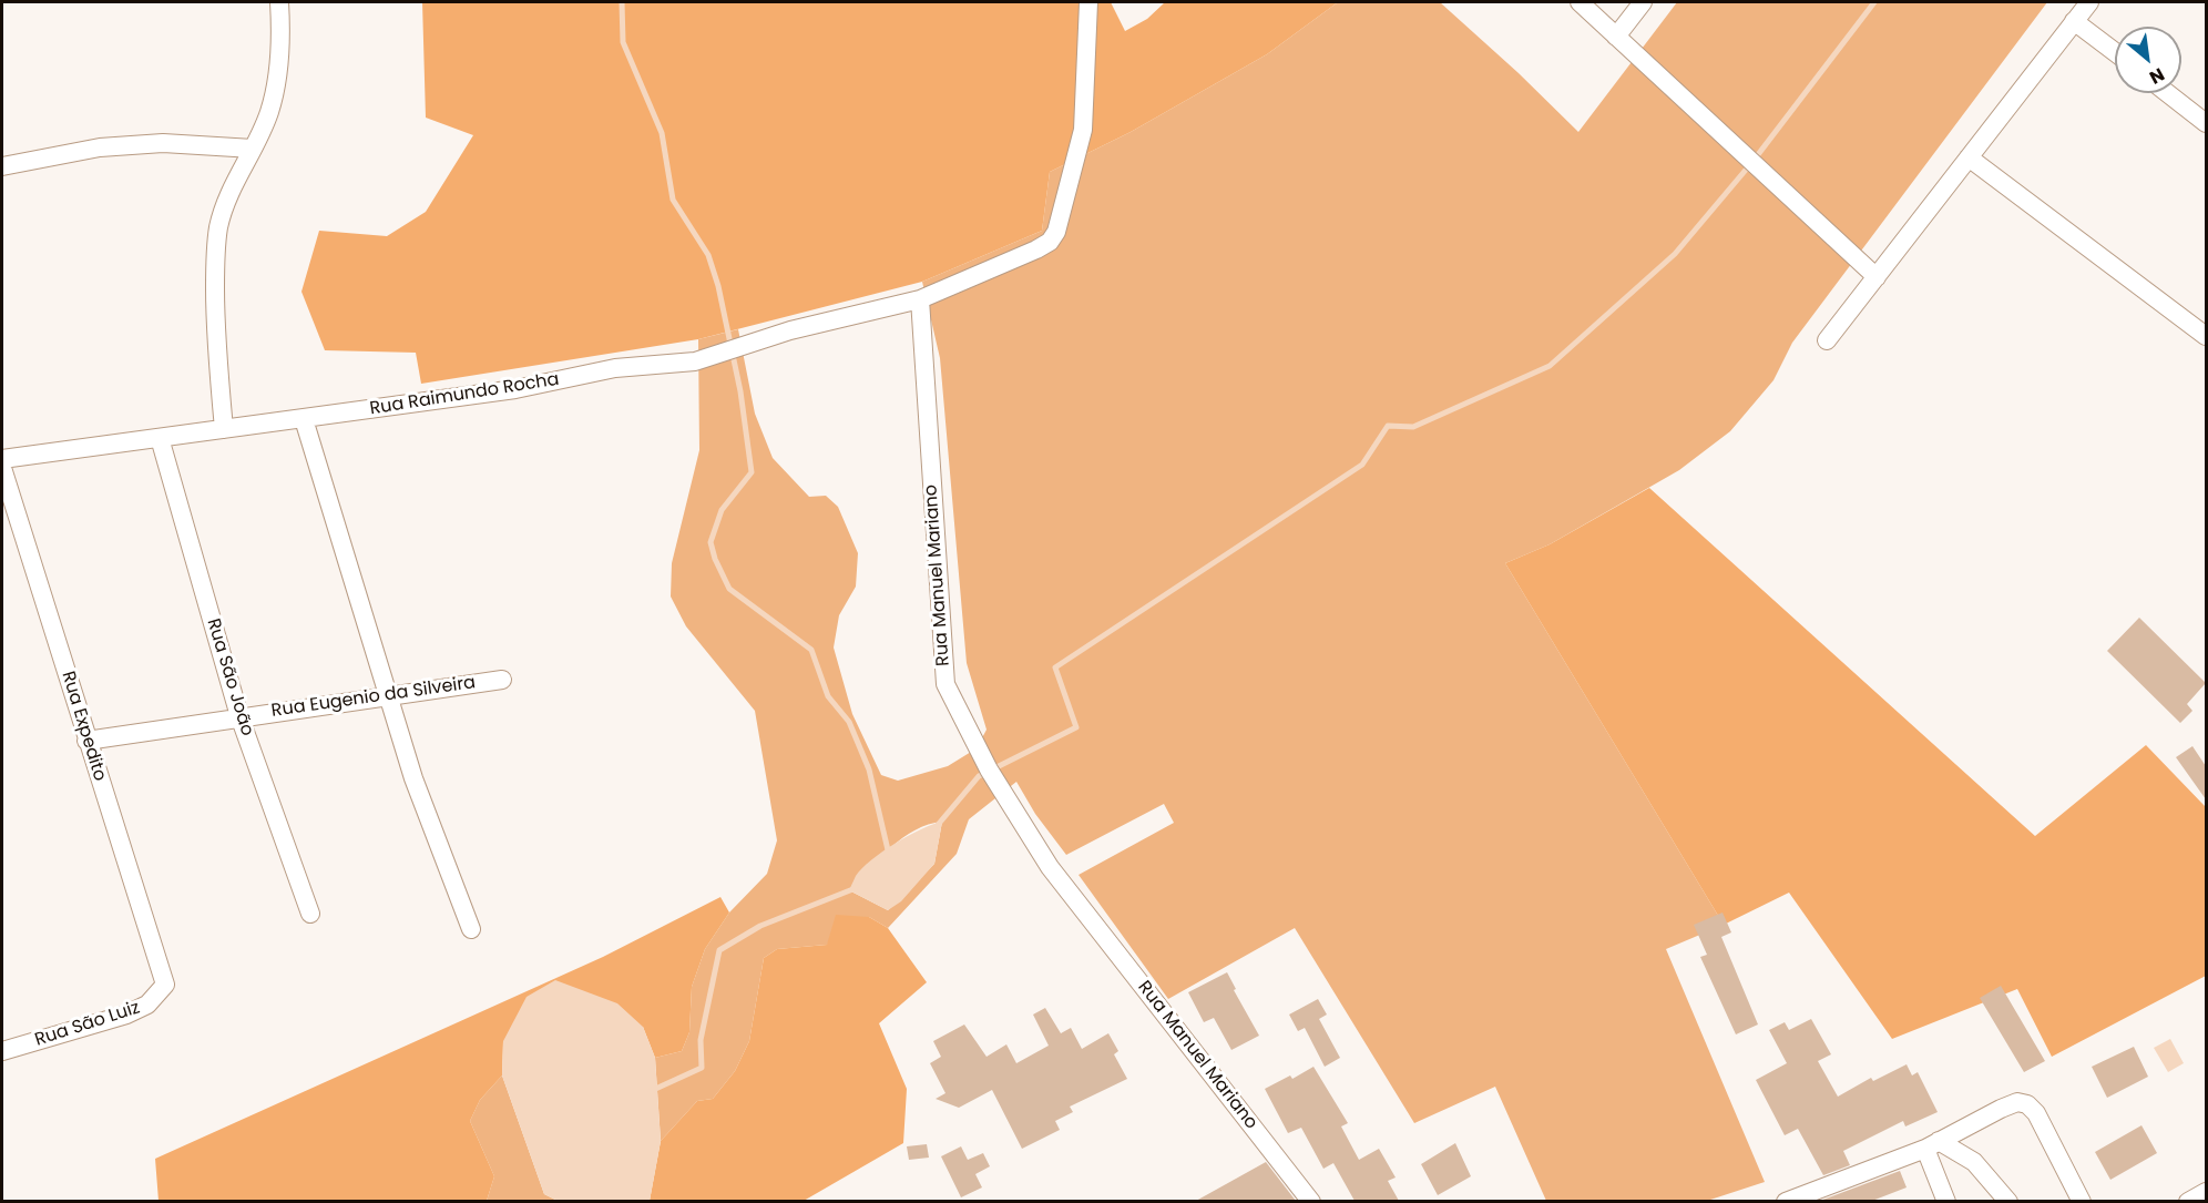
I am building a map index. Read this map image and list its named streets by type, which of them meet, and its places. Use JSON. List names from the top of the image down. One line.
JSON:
{"streets":{"street":["Rua Raimundo Rocha","Rua Manuel Mariano","Rua São João","Rua Eugenio da Silveira","Rua Expedito","Rua São Luiz"]},"crossings":[["Rua Raimundo Rocha","Rua Manuel Mariano"],["Rua Raimundo Rocha","Rua São João"],["Rua São João","Rua Eugenio da Silveira"],["Rua Eugenio da Silveira","Rua Expedito"],["Rua Expedito","Rua São Luiz"]],"north":"bottom right"}
